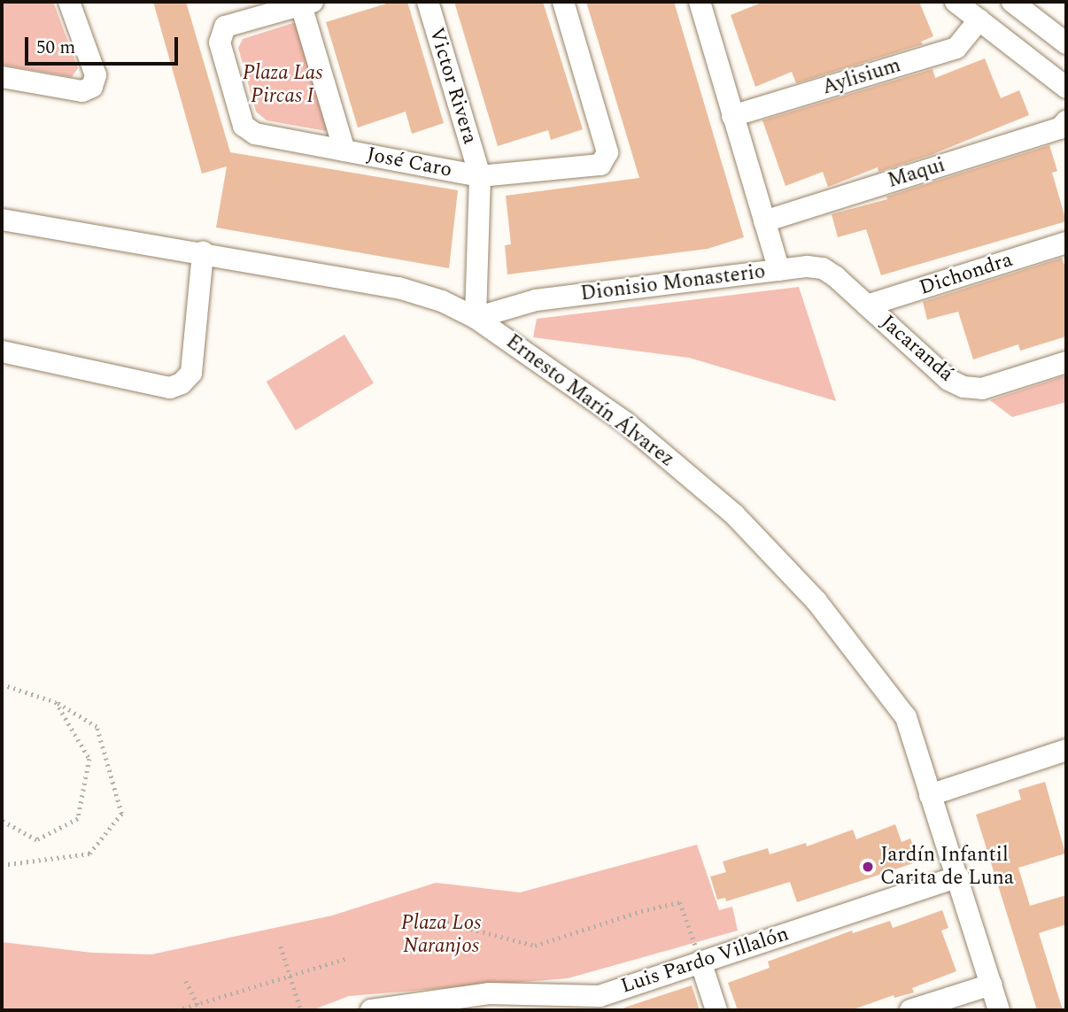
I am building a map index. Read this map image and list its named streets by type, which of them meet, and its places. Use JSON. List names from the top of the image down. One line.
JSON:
{"streets":{"street":["Aylisium","Victor Rivera","José Caro","Maqui","Dichondra","Dionisio Monasterio","Jacarandá","Ernesto Marín Álvarez","Luis Pardo Villalón"]},"crossings":[["Aylisium","Dionisio Monasterio"],["Victor Rivera","José Caro"],["Victor Rivera","Dionisio Monasterio"],["Victor Rivera","Ernesto Marín Álvarez"],["Maqui","Dionisio Monasterio"],["Dichondra","Jacarandá"],["Dionisio Monasterio","Jacarandá"],["Dionisio Monasterio","Ernesto Marín Álvarez"],["Ernesto Marín Álvarez","Luis Pardo Villalón"]],"parks":["Plaza Las Pircas I","Plaza Los Naranjos"],"places":["Jardín Infantil Carita de Luna"],"scale_bar":"50 m"}
